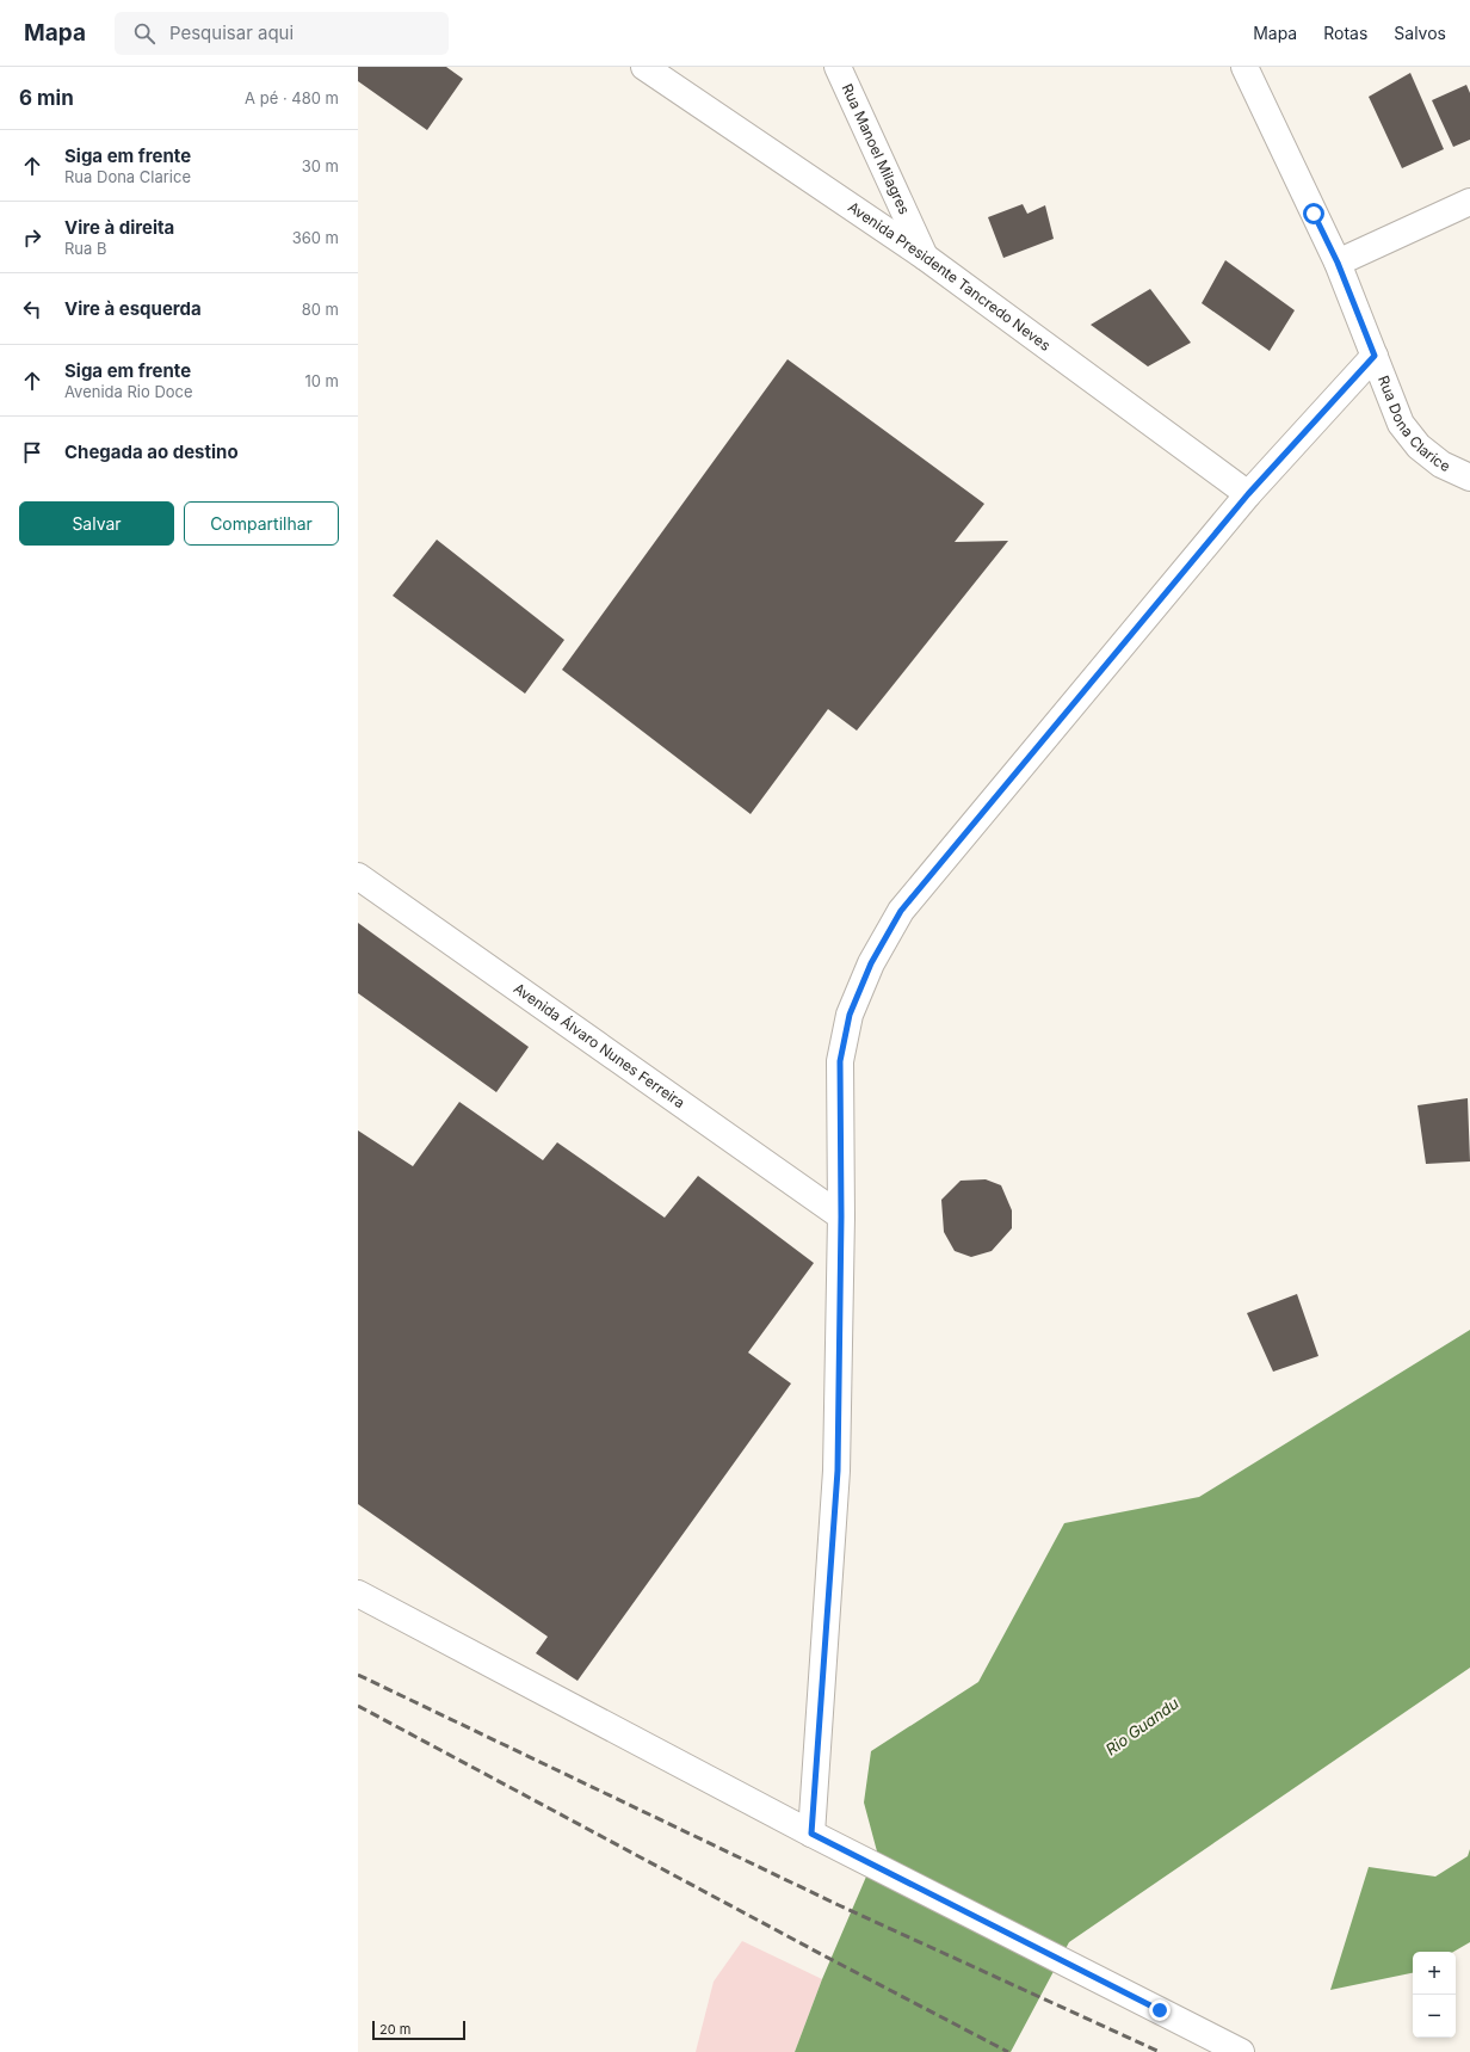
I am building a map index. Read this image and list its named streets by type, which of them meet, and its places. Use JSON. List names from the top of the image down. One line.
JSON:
{"streets":{"street":["Rua Manoel Milagres","Avenida Presidente Tancredo Neves","Rua Dona Clarice","Avenida Álvaro Nunes Ferreira"]},"crossings":[["Rua Manoel Milagres","Avenida Presidente Tancredo Neves"]],"water":["Rio Guandu"],"scale_bar":"20 m","page":{"header":"Mapa","search":"Pesquisar aqui","nav":["Mapa","Rotas","Salvos"],"heading":["6 min","A pé · 480 m"],"list":[["Siga em frente","Rua Dona Clarice","30 m"],["Vire à direita","Rua B","360 m"],["Vire à esquerda","80 m"],["Siga em frente","Avenida Rio Doce","10 m"],"Chegada ao destino"],"buttons":["Salvar","Compartilhar"],"map_buttons":["+","−"],"scale":"20 m"}}
